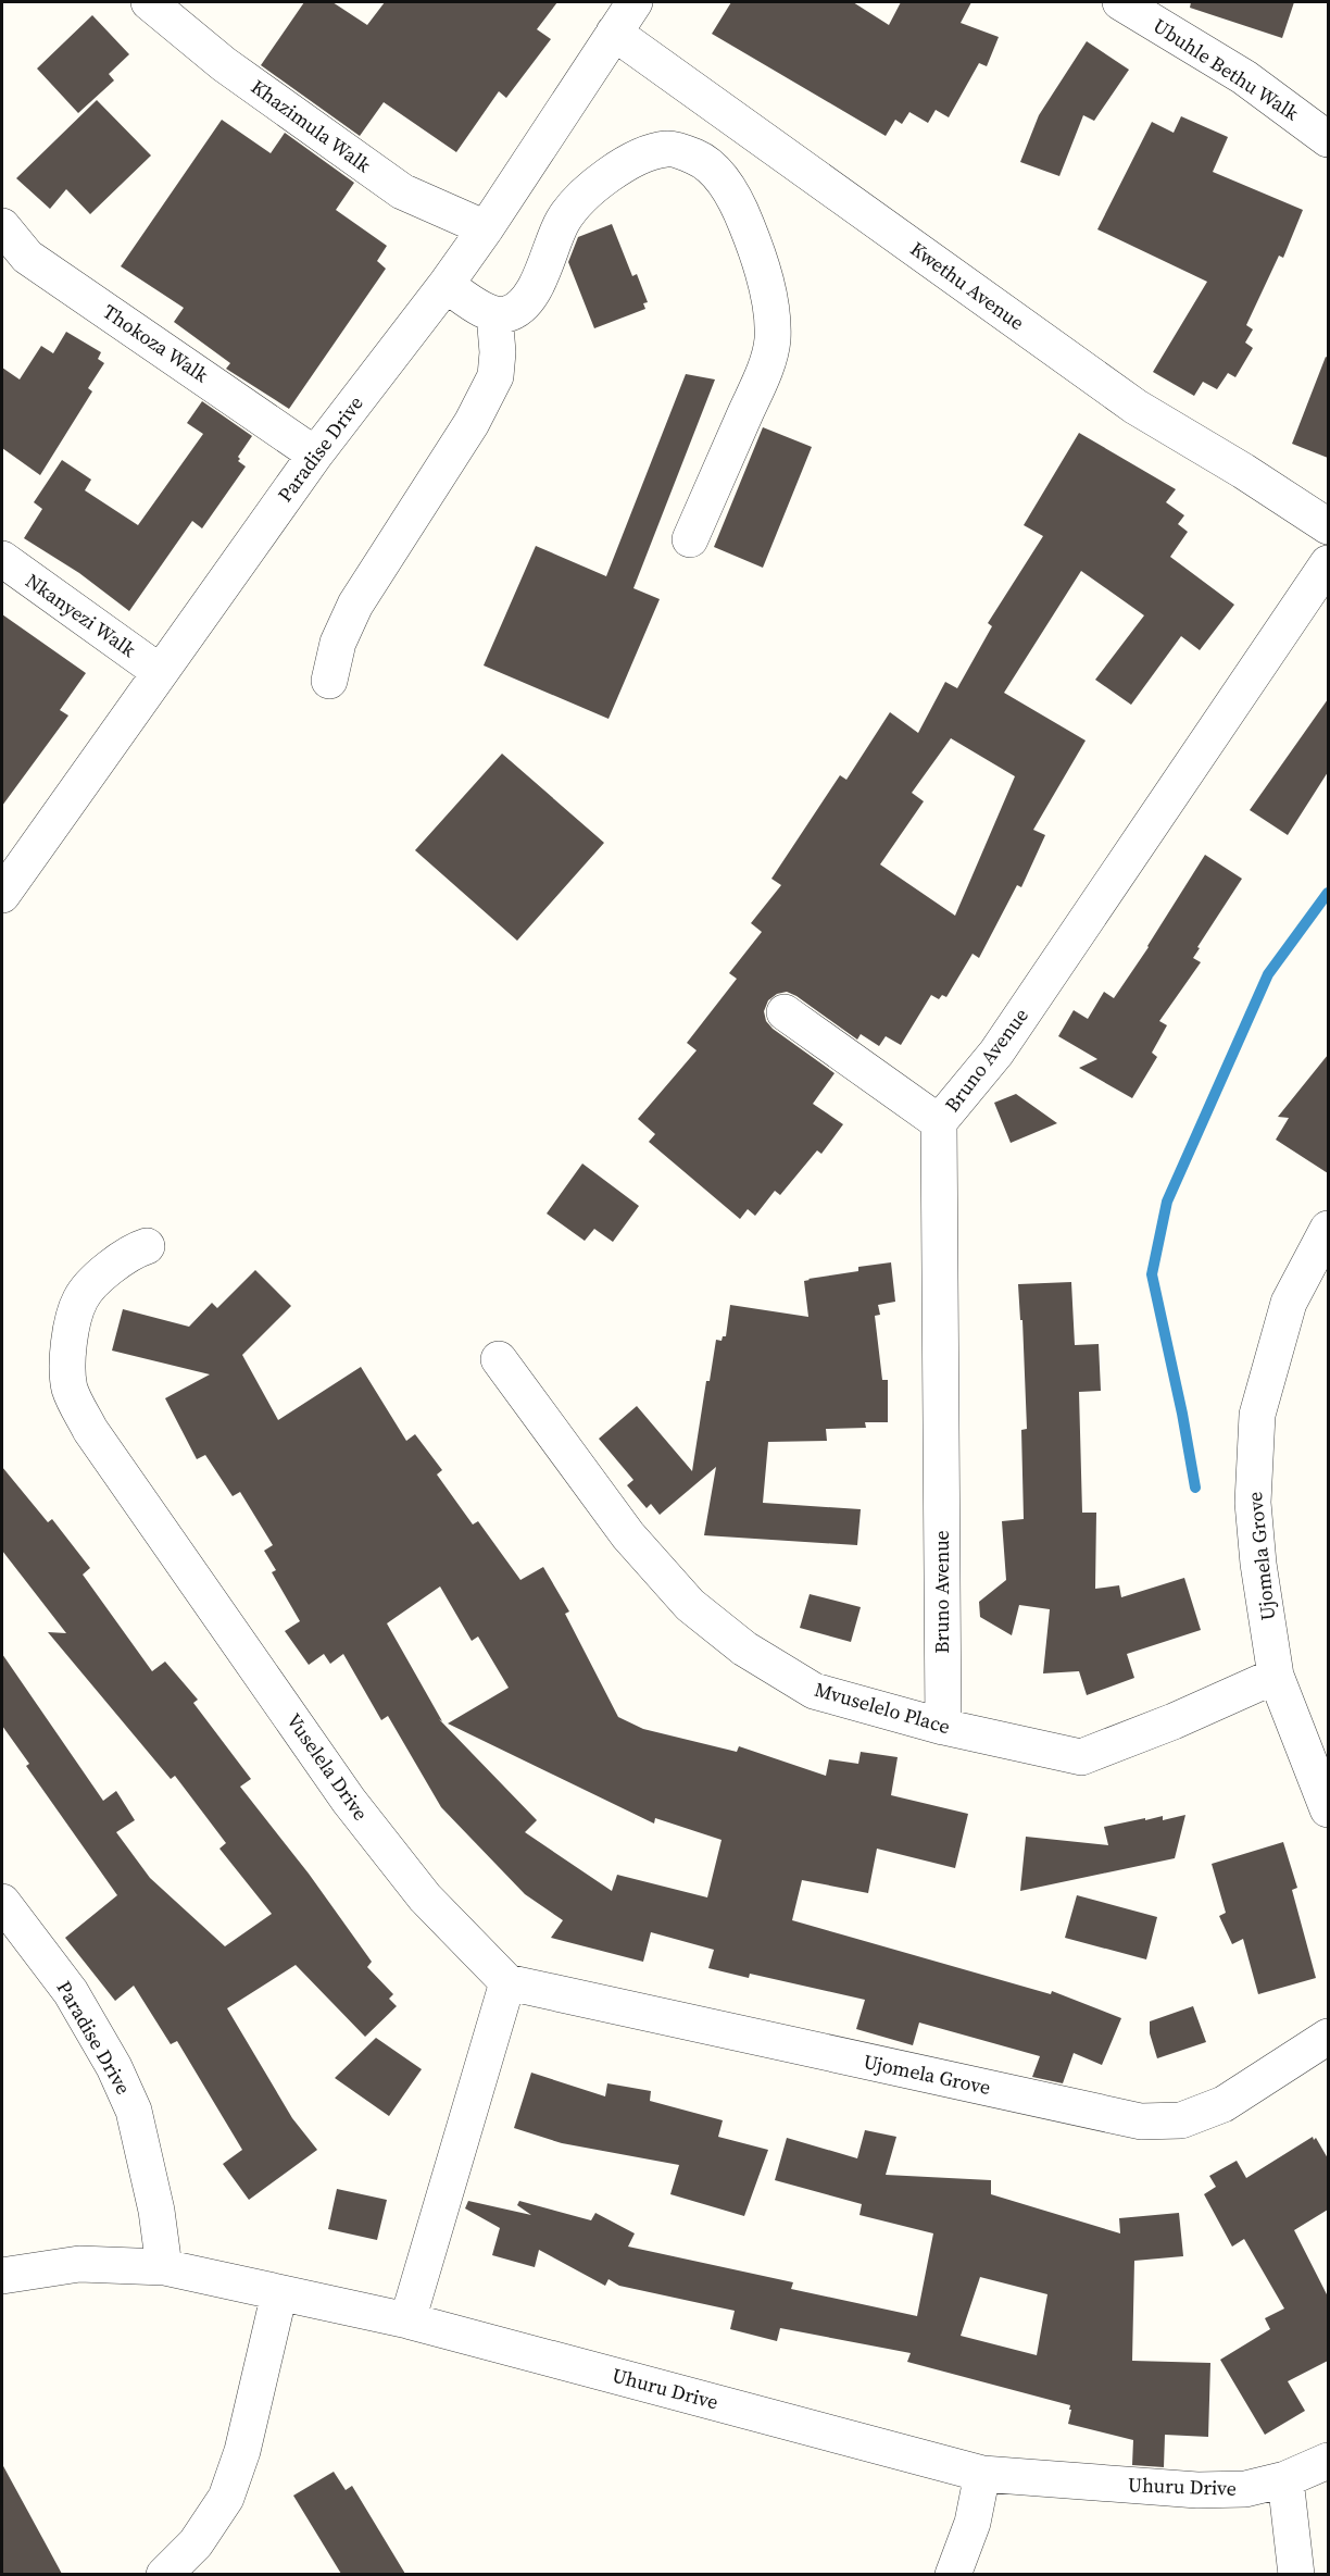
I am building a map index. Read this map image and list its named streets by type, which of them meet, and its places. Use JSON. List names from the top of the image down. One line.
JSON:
{"streets":{"street":["Ubuhle Bethu Walk","Khazimula Walk","Kwethu Avenue","Thokoza Walk","Paradise Drive","Nkanyezi Walk","Bruno Avenue","Ujomela Grove","Mvuselelo Place","Vuselela Drive","Uhuru Drive"]},"crossings":[["Khazimula Walk","Paradise Drive"],["Kwethu Avenue","Paradise Drive"],["Thokoza Walk","Paradise Drive"],["Paradise Drive","Nkanyezi Walk"],["Paradise Drive","Uhuru Drive"],["Bruno Avenue","Mvuselelo Place"],["Ujomela Grove","Mvuselelo Place"],["Ujomela Grove","Vuselela Drive"]]}
